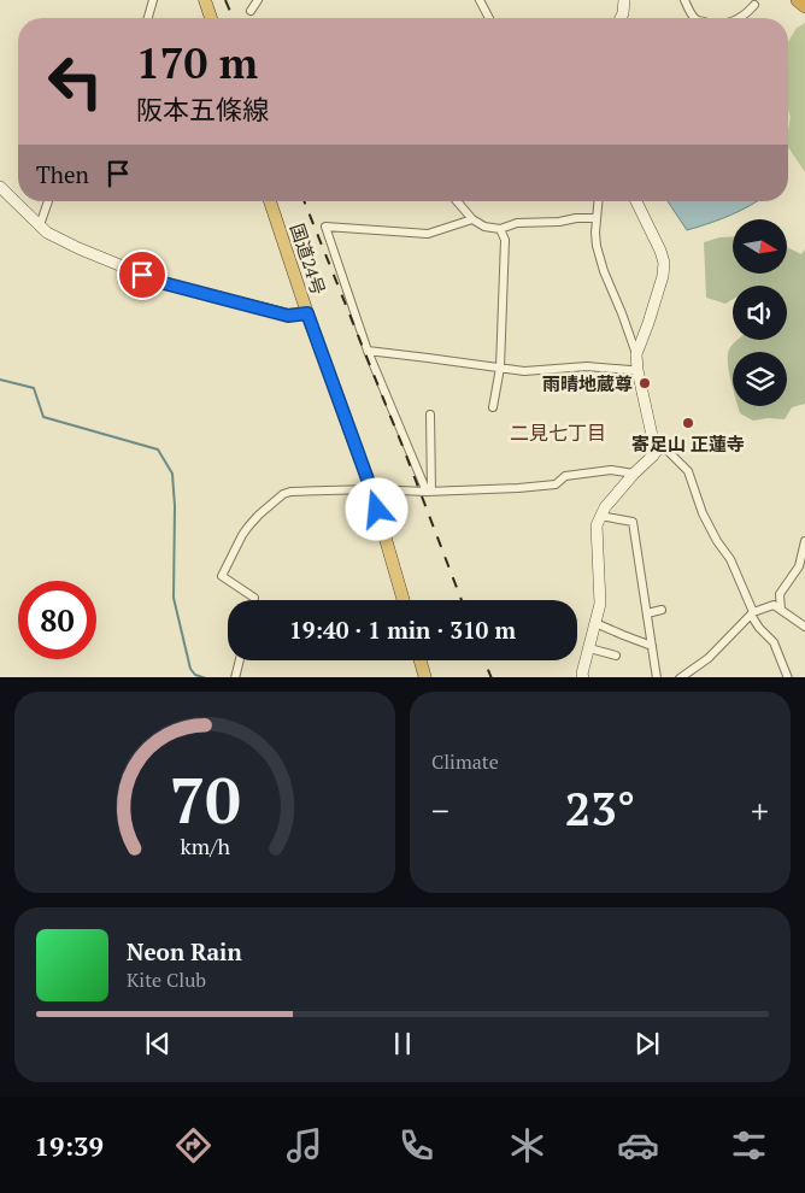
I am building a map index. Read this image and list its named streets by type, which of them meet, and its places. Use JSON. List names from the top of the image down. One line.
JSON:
{"streets":{"highway":["国道24号"]},"districts":["二見七丁目"],"places":["雨晴地蔵尊","寄足山 正蓮寺"],"north":"right","page":{"turn":["170 m","阪本五條線"],"then":"Then","limit":"80","trip":"19:40 · 1 min · 310 m","tile":"Climate","heat":["−","23°","+"],"song":["Neon Rain","Kite Club"],"tabs":"19:39","gauge":["70","km/h"]}}
